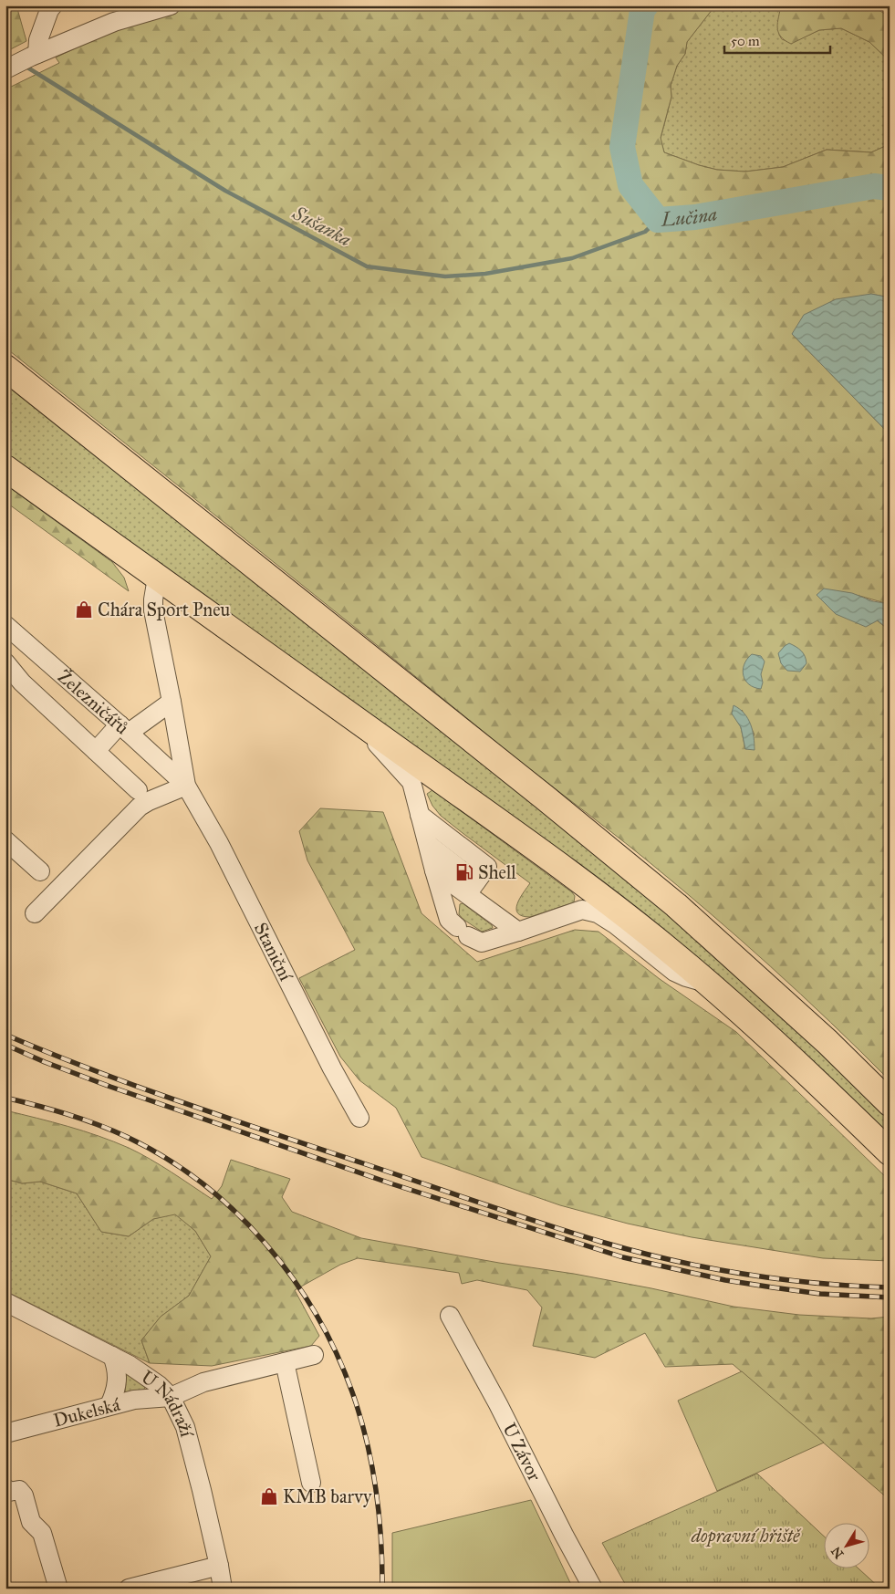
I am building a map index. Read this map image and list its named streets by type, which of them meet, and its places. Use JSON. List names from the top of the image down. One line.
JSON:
{"streets":{"street":["Železničářů","Staniční","U Nádraží","Dukelská","U Závor"]},"crossings":[["Železničářů","Staniční"],["U Nádraží","Dukelská"]],"water":["Lučina","Sušanka"],"parks":["dopravní hřiště"],"places":{"shop":["Chára Sport Pneu","KMB barvy"],"fuel station":["Shell"]},"scale_bar":"50 m","north":"bottom left"}
